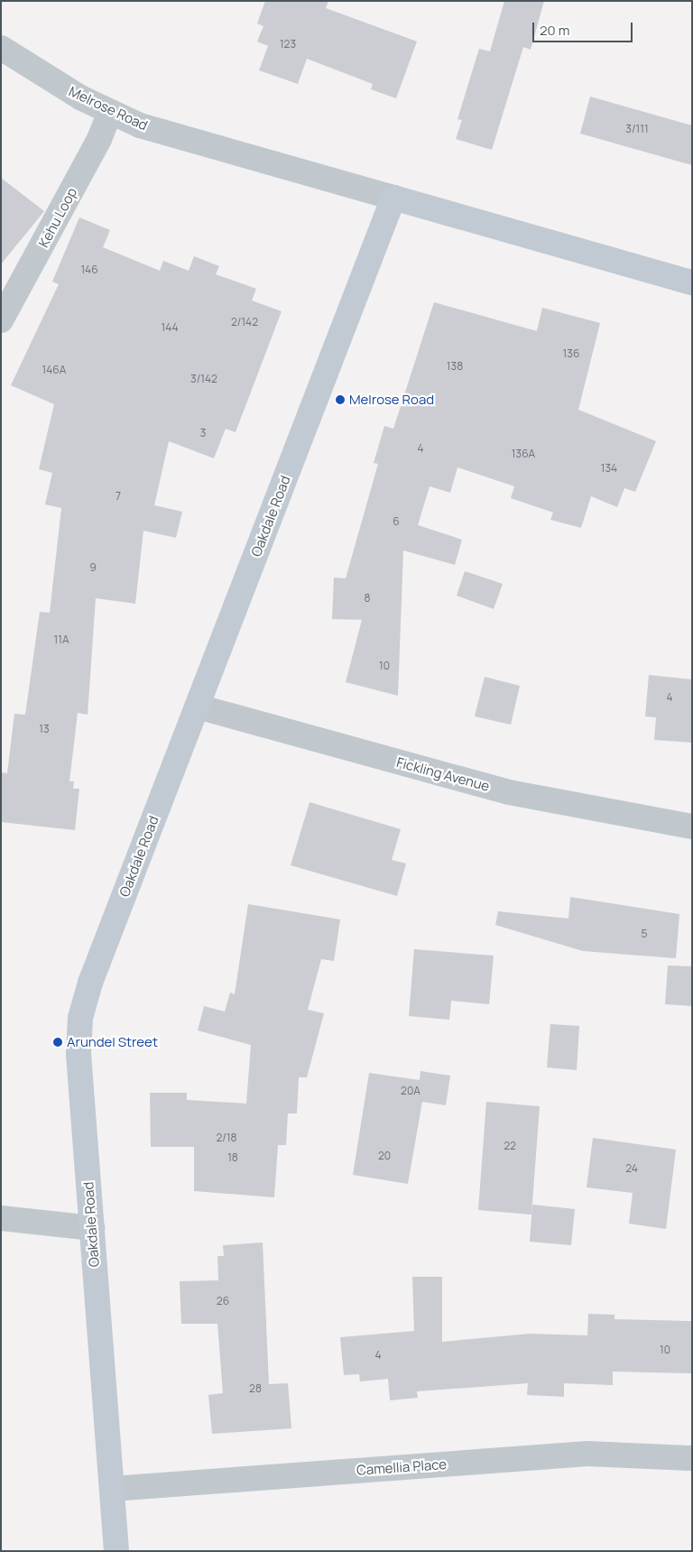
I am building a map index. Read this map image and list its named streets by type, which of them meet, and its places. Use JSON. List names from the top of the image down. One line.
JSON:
{"streets":{"street":["Melrose Road","Kehu Loop","Oakdale Road","Fickling Avenue","Camellia Place"]},"crossings":[["Melrose Road","Kehu Loop"],["Melrose Road","Oakdale Road"],["Oakdale Road","Fickling Avenue"],["Oakdale Road","Camellia Place"]],"places":["Melrose Road","Arundel Street"],"house_numbers":["123","3/111","146","2/142","144","136","138","146A","3/142","3","4","136A","134","7","6","9","8","11A","10","4","13","5","20A","2/18","22","20","18","24","26","10","4","28"],"scale_bar":"20 m"}
